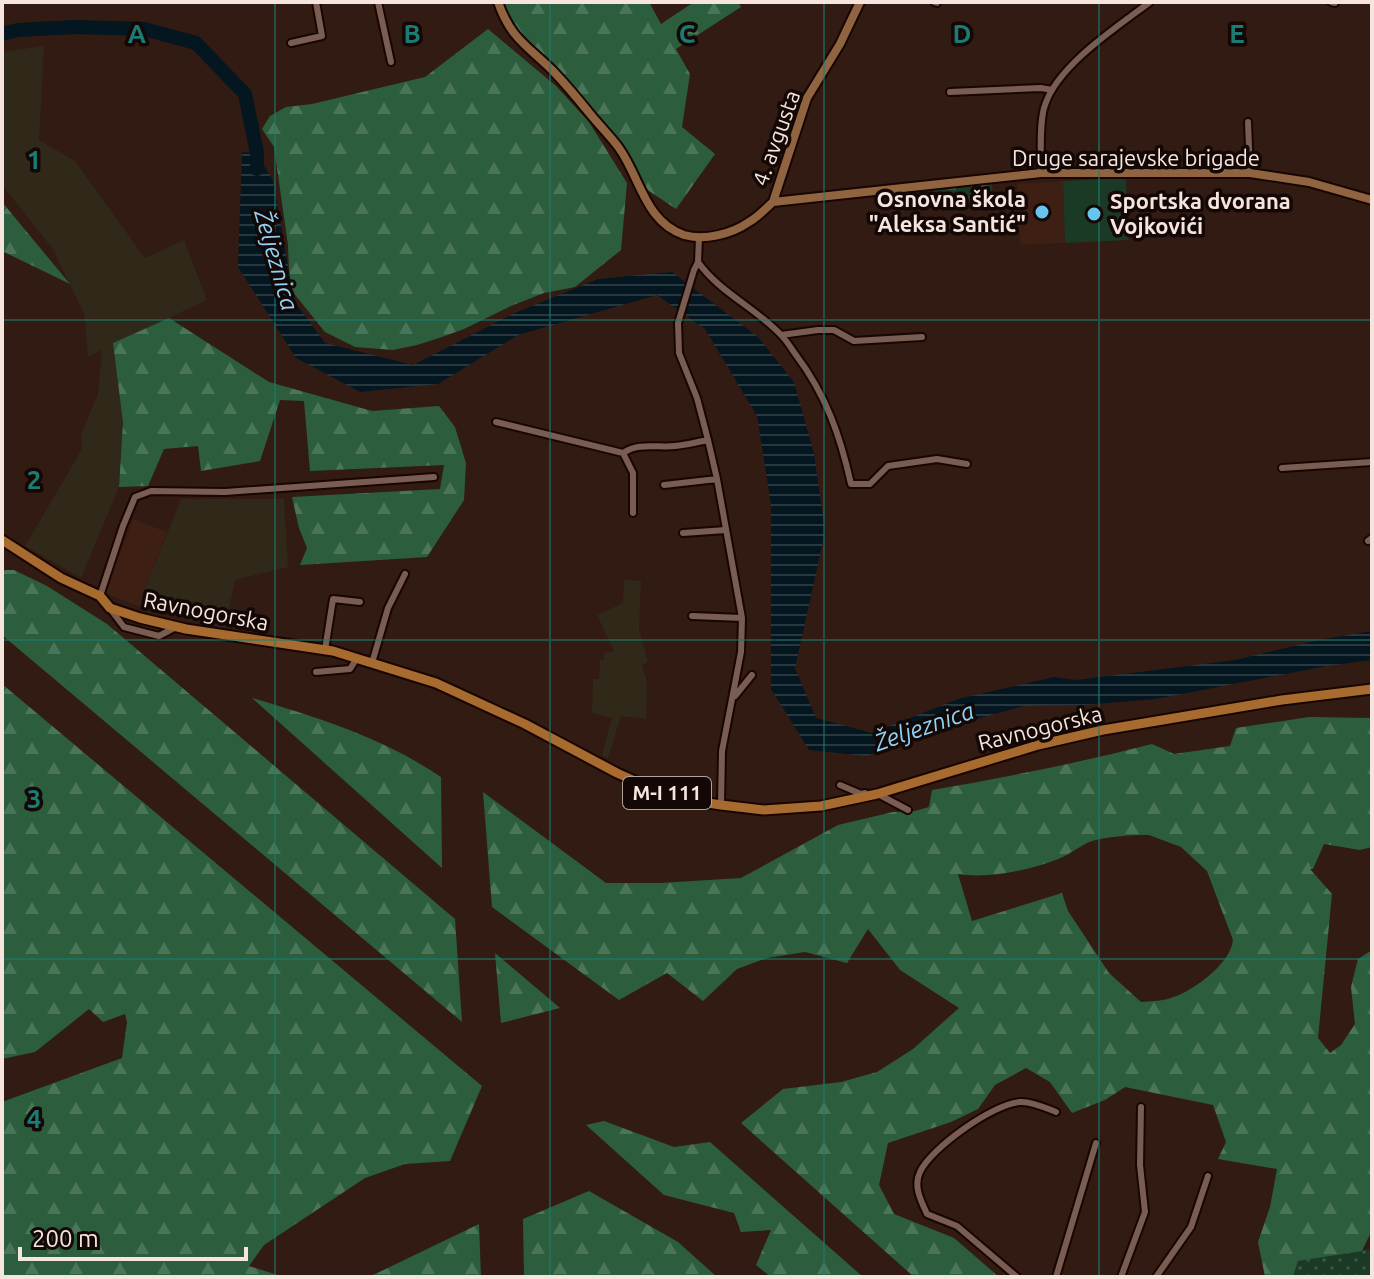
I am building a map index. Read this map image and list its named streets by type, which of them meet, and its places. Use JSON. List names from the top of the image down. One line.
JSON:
{"streets":{"main road":["4. avgusta","Druge sarajevske brigade","Ravnogorska","M-I 111"]},"crossings":[["4. avgusta","Druge sarajevske brigade"]],"water":["Željeznica"],"places":["Osnovna škola \"Aleksa Santić\"","Sportska dvorana Vojkovići"],"scale_bar":"200 m","grid":{"columns":["A","B","C","D","E"],"rows":["1","2","3","4"]}}
